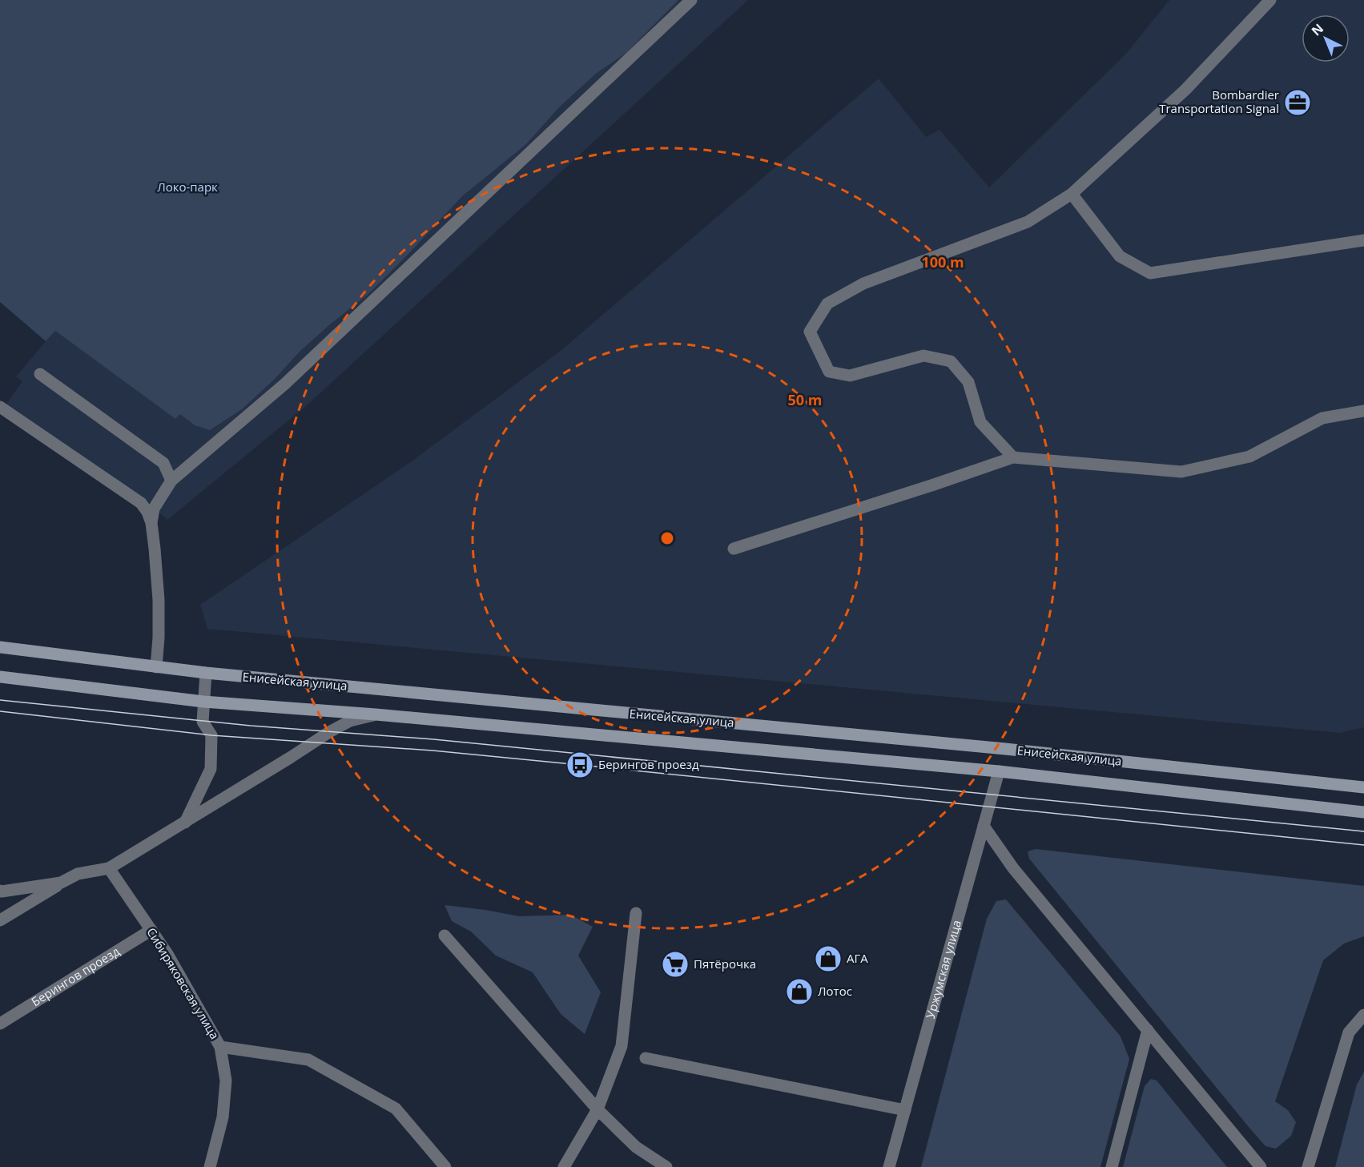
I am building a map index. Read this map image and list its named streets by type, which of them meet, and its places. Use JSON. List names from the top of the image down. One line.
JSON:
{"streets":{"main road":["Енисейская улица"],"street":["Уржумская улица","Берингов проезд","Сибиряковская улица"]},"crossings":[["Енисейская улица","Уржумская улица"],["Берингов проезд","Сибиряковская улица"]],"parks":["Локо-парк"],"places":{"office":["Bombardier Transportation Signal"],"bus stop":["Берингов проезд"],"shop":["АГА","Лотос"],"supermarket":["Пятёрочка"]},"north":"top left","rings":["100 m","50 m"]}
